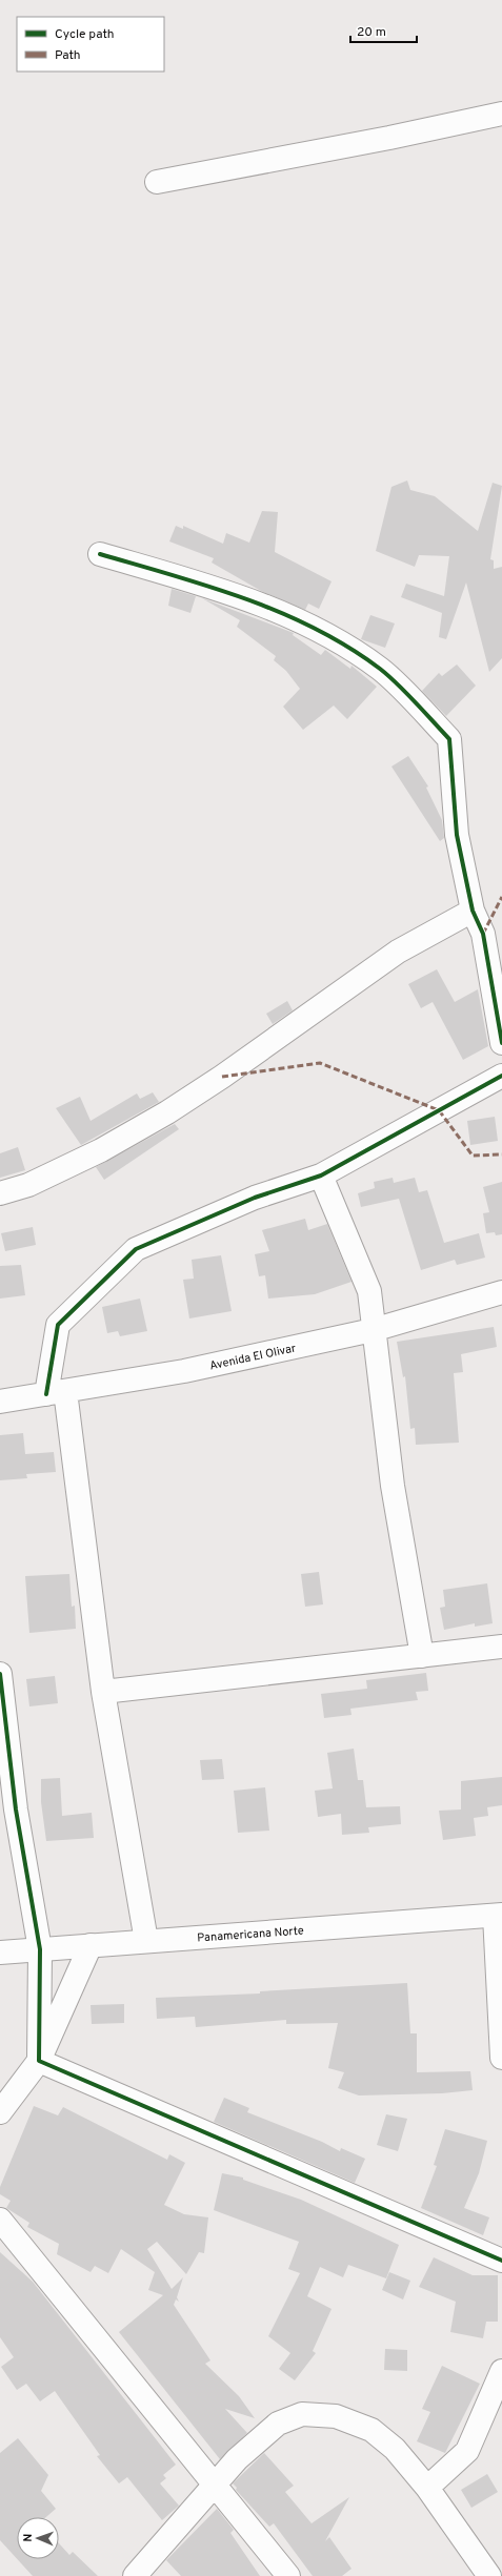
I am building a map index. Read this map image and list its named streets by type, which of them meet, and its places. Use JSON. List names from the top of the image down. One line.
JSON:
{"streets":{"main road":["Avenida El Olivar","Panamericana Norte"]},"legend":["Cycle path","Path"],"scale_bar":"20 m","north":"left"}
